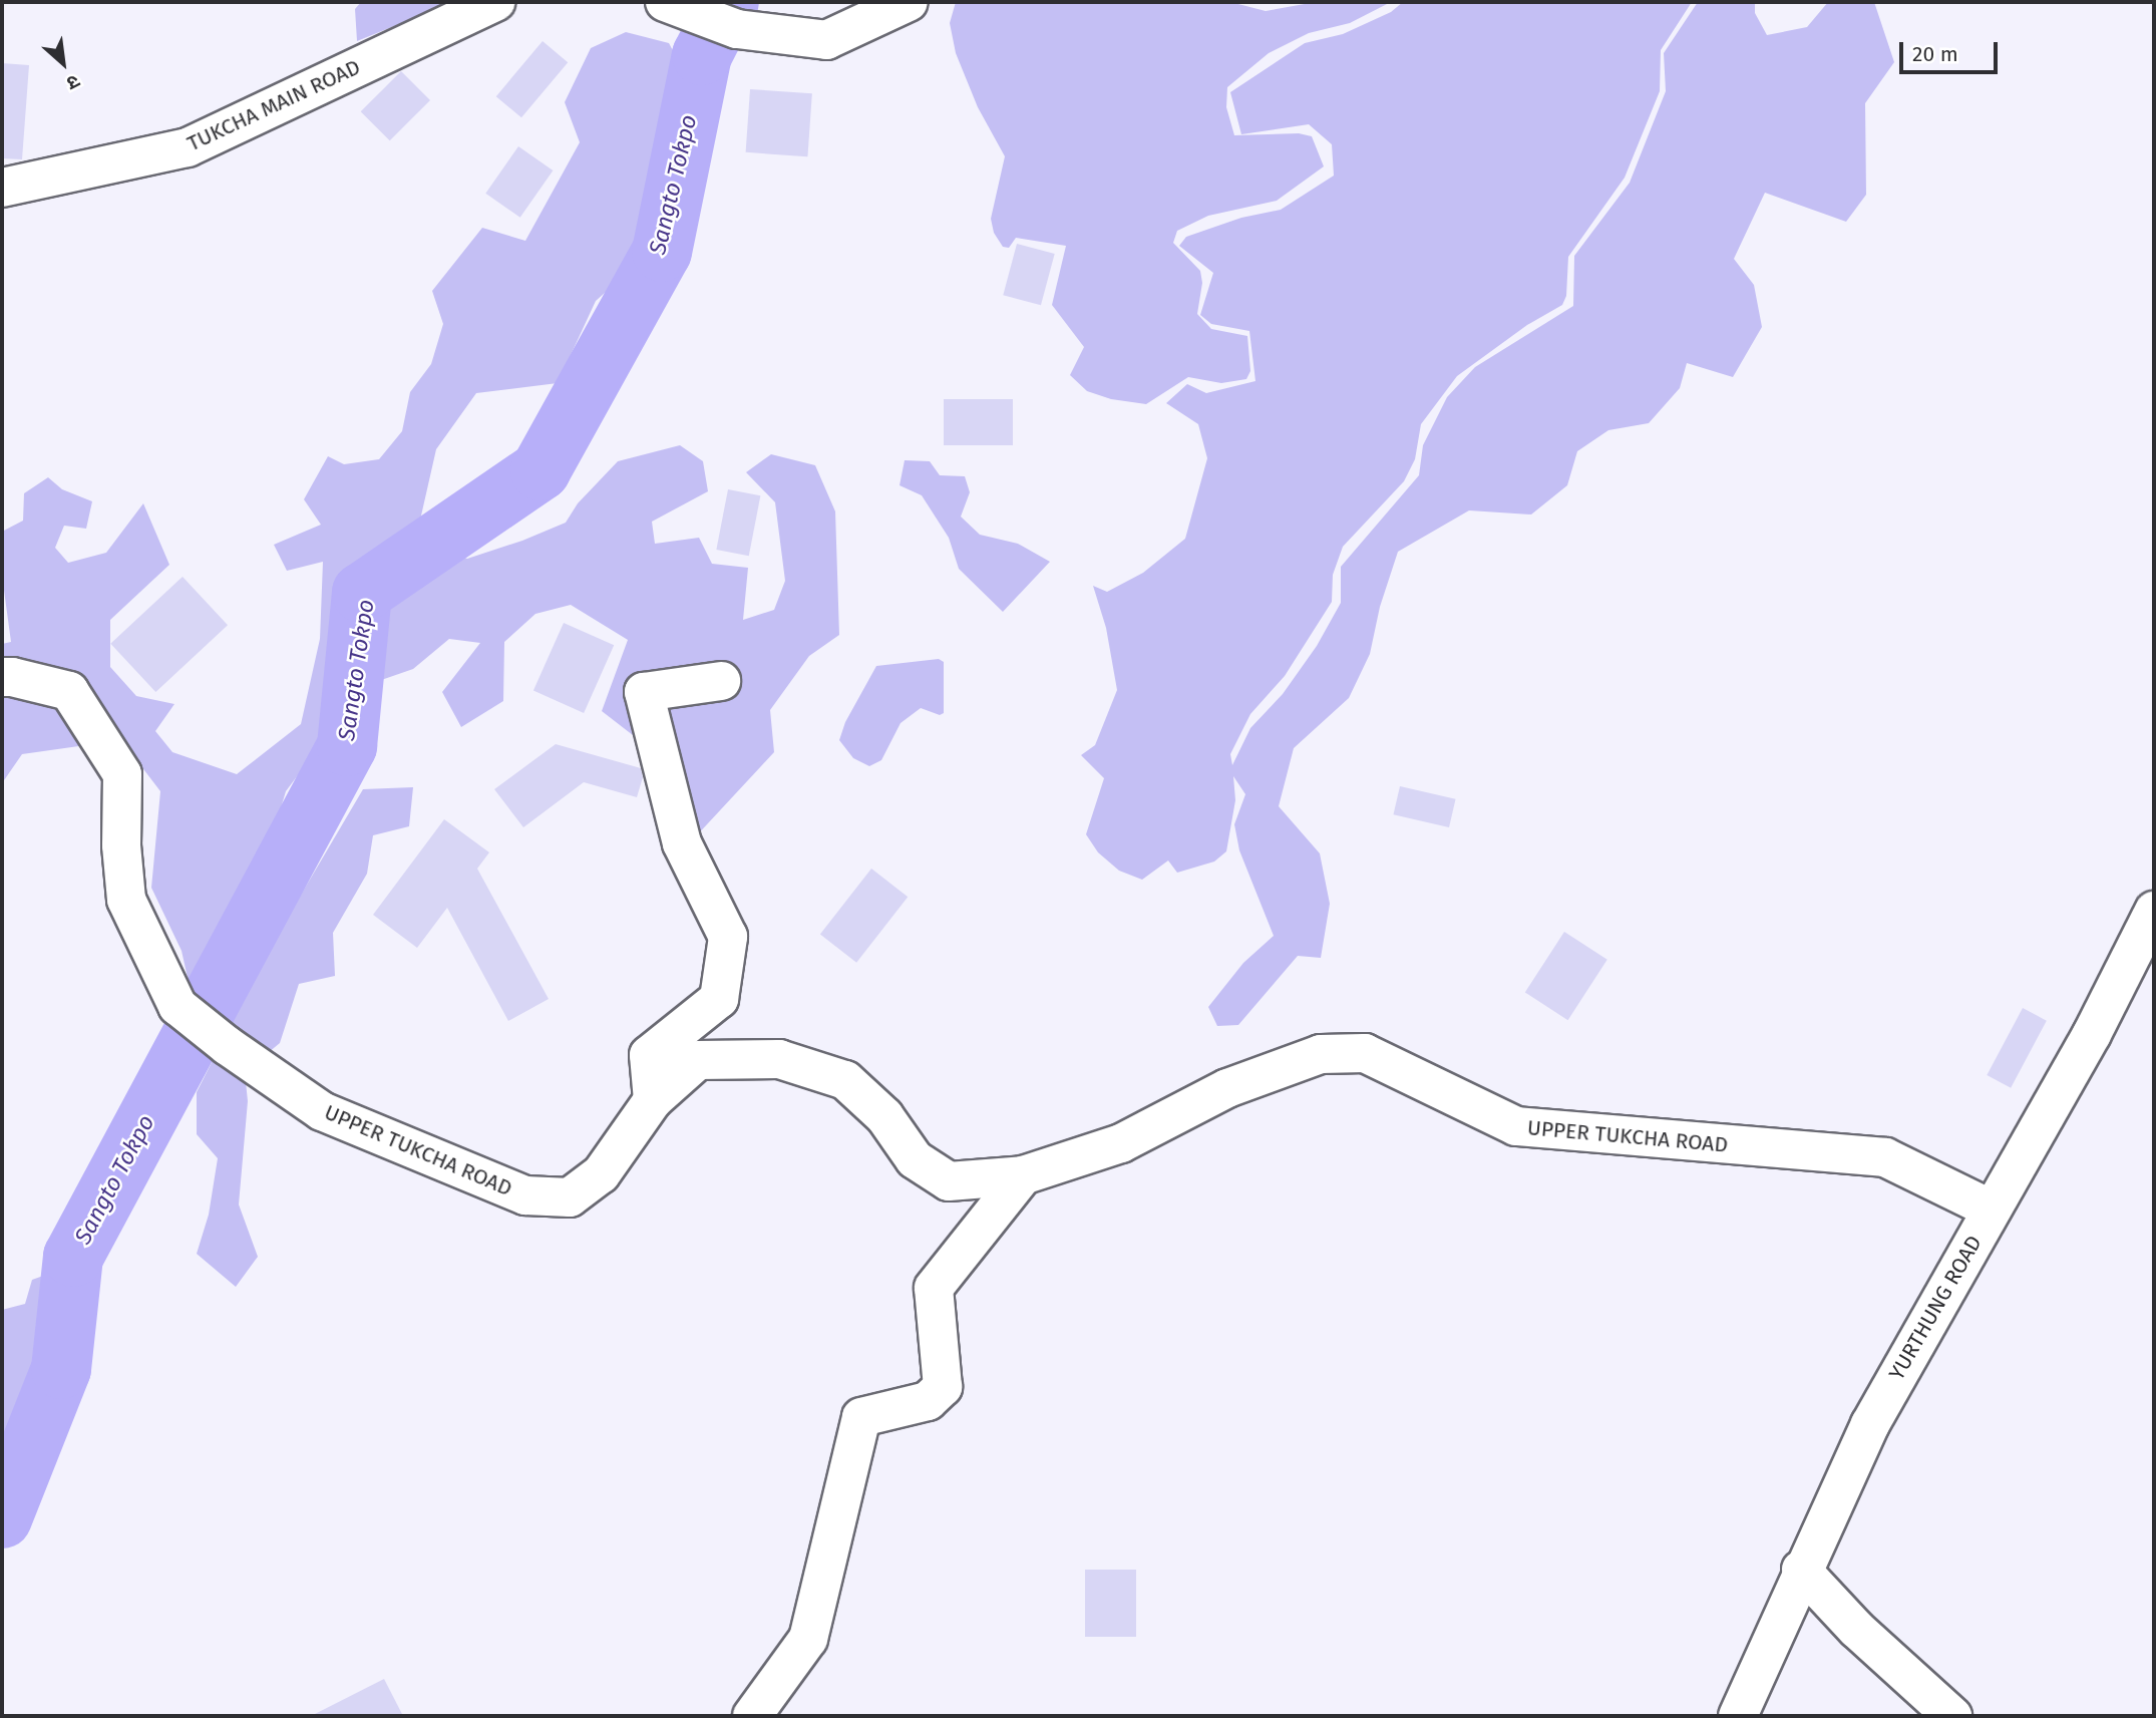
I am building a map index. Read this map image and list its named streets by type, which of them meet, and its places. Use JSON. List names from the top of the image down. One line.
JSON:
{"streets":{"street":["TUKCHA MAIN ROAD","UPPER TUKCHA ROAD","YURTHUNG ROAD"]},"crossings":[["UPPER TUKCHA ROAD","YURTHUNG ROAD"]],"water":["Sangto Tokpo"],"scale_bar":"20 m","north":"bottom right"}
